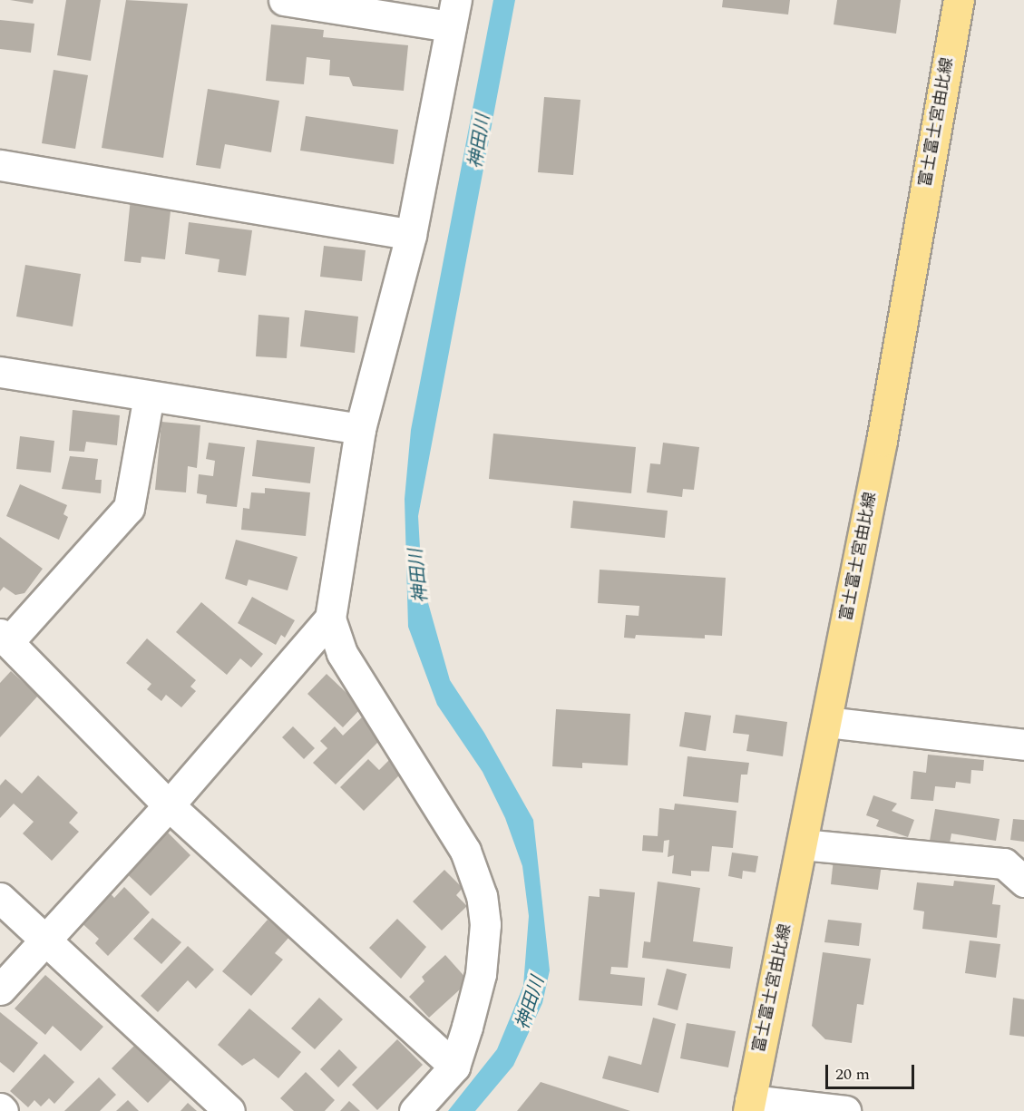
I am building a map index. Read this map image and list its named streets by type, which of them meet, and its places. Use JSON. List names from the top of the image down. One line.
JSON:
{"streets":{"main road":["富士富士宮由比線"]},"water":["神田川"],"scale_bar":"20 m"}
